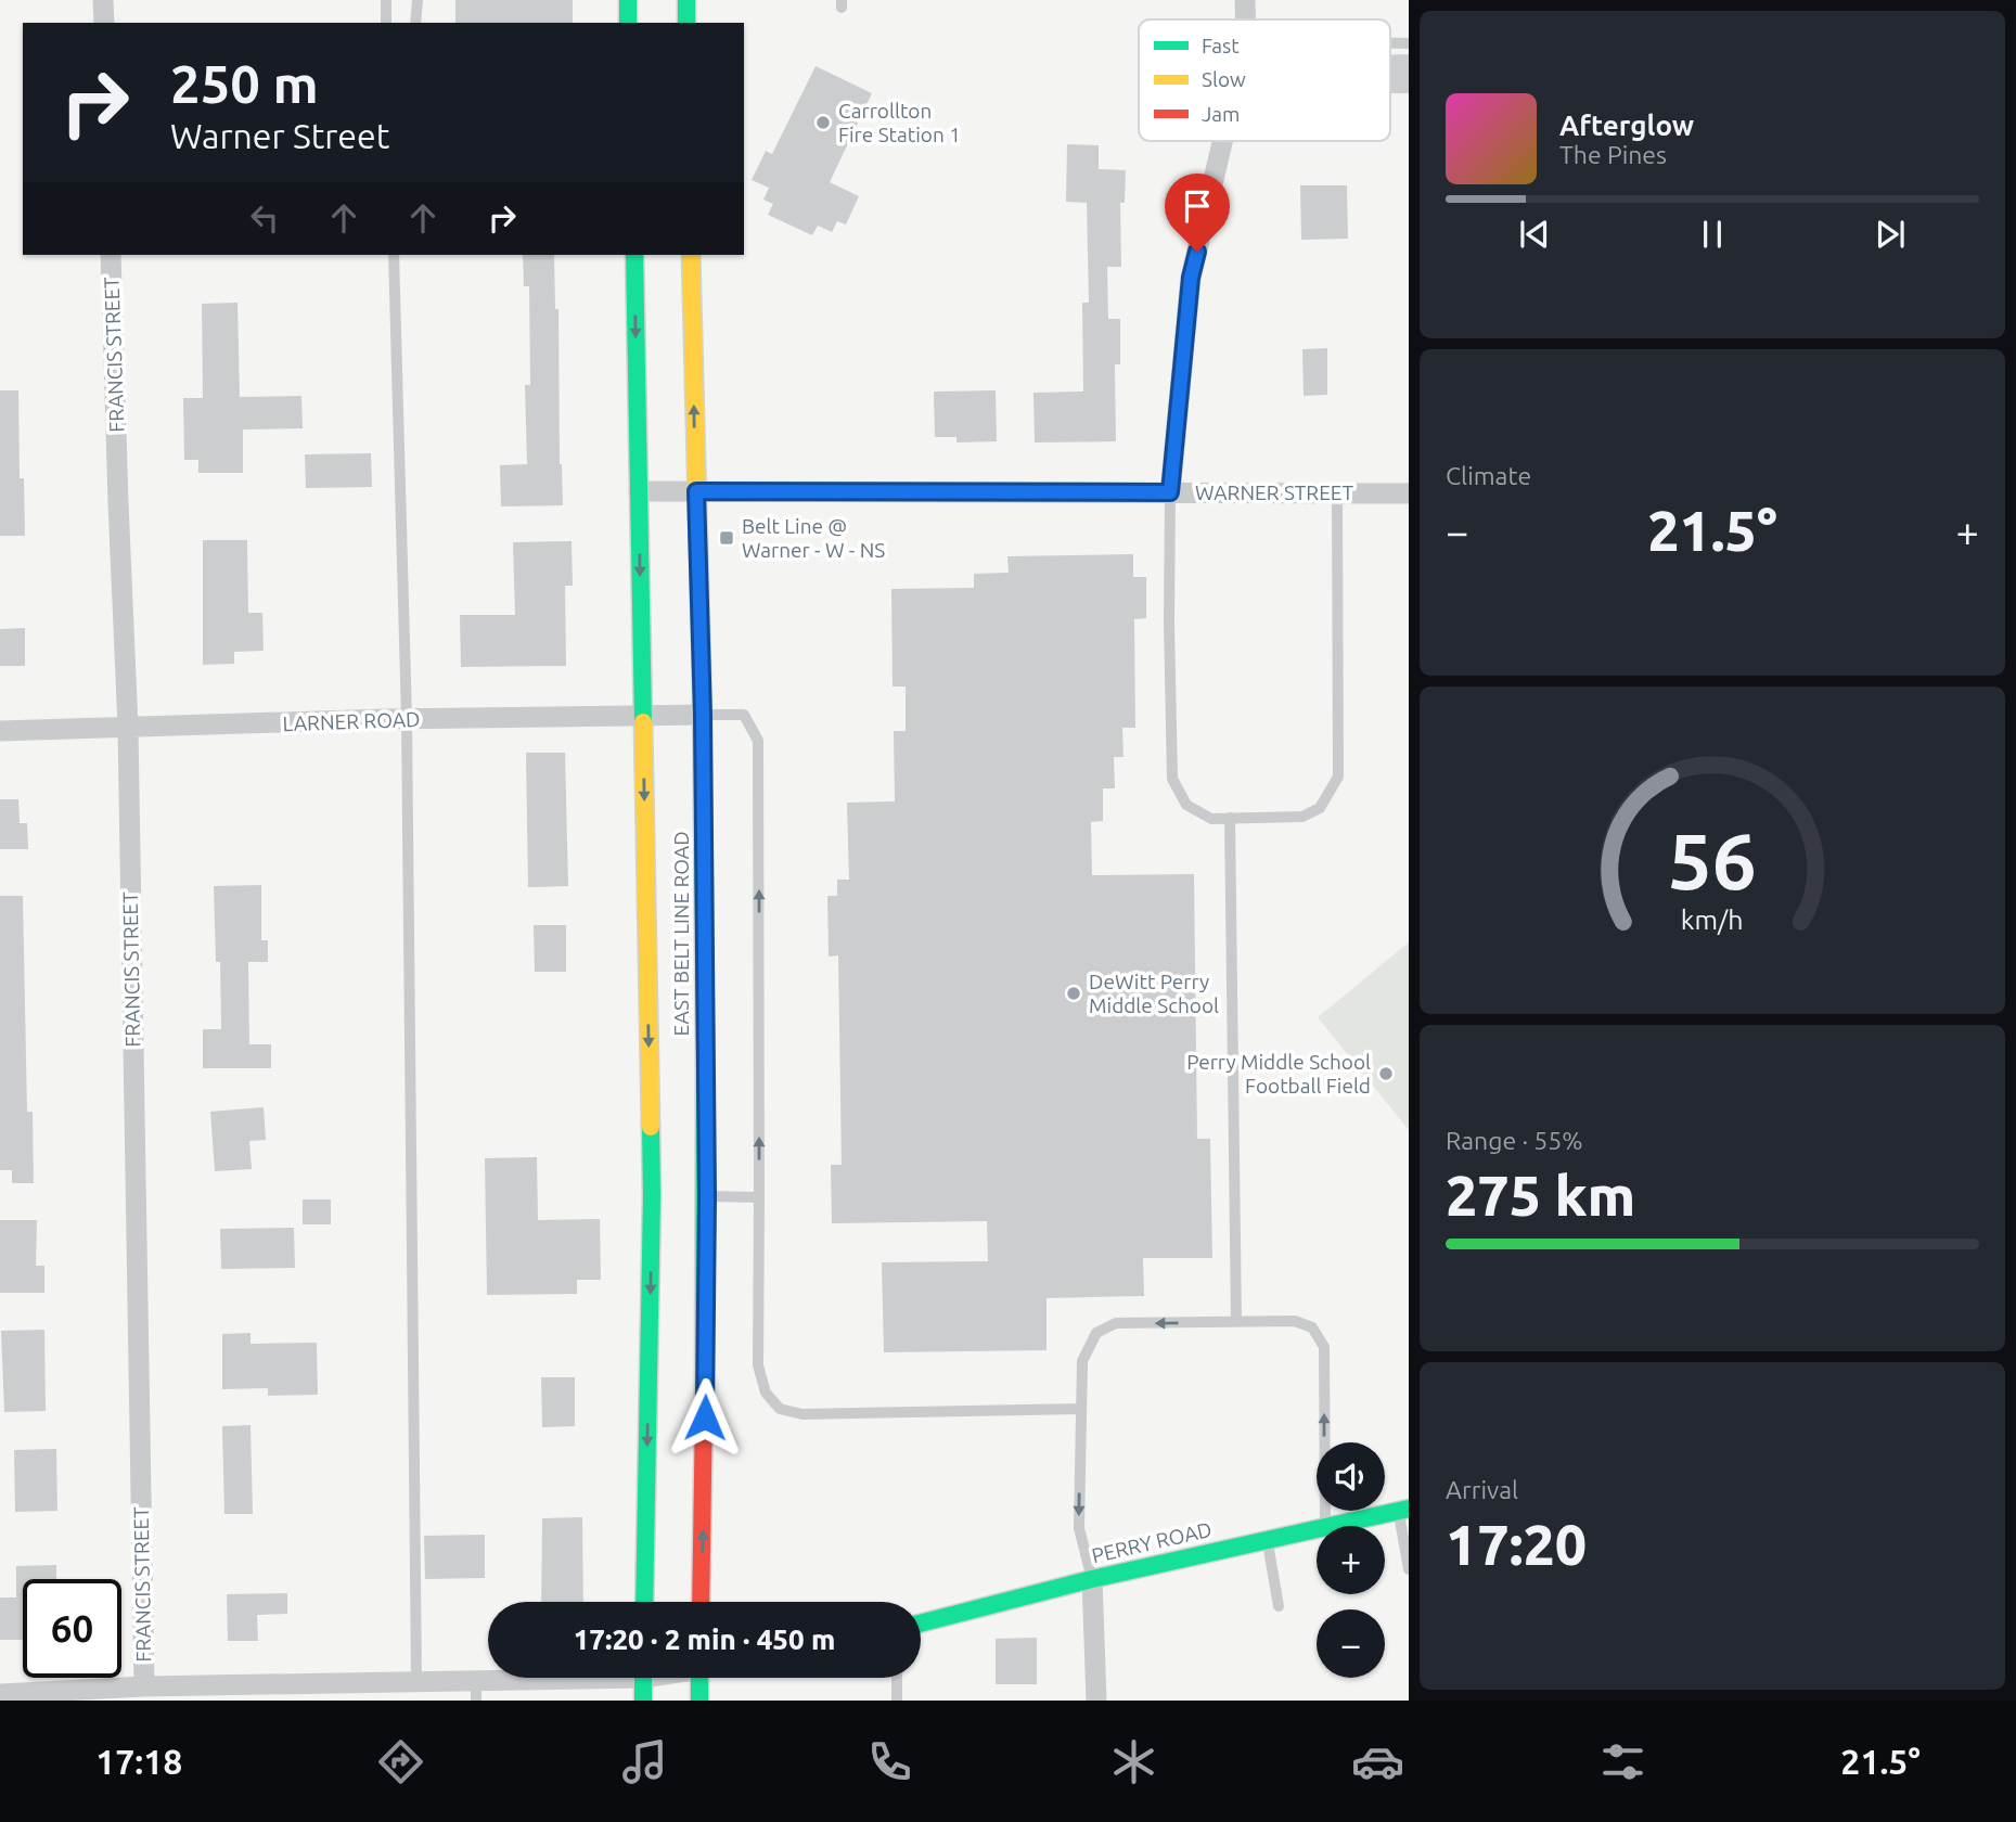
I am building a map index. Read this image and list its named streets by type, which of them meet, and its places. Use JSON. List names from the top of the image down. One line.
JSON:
{"streets":{"main road":["EAST BELT LINE ROAD","PERRY ROAD"],"street":["FRANCIS STREET","WARNER STREET","LARNER ROAD"]},"crossings":[["FRANCIS STREET","LARNER ROAD"],["WARNER STREET","EAST BELT LINE ROAD"],["LARNER ROAD","EAST BELT LINE ROAD"]],"places":{"other":["Carrollton Fire Station 1","DeWitt Perry Middle School","Perry Middle School Football Field"],"transit":["Belt Line @ Warner - W - NS"]},"legend":["Fast","Slow","Jam"],"page":{"turn":["250 m","Warner Street"],"song":["Afterglow","The Pines"],"tile":["Climate",["Range · 55%","275 km"],["Arrival","17:20"]],"heat":["−","21.5°","+"],"map_buttons":["+","−"],"limit":"60","trip":"17:20 · 2 min · 450 m","tabs":["17:18","21.5°"],"gauge":["56","km/h"]}}
